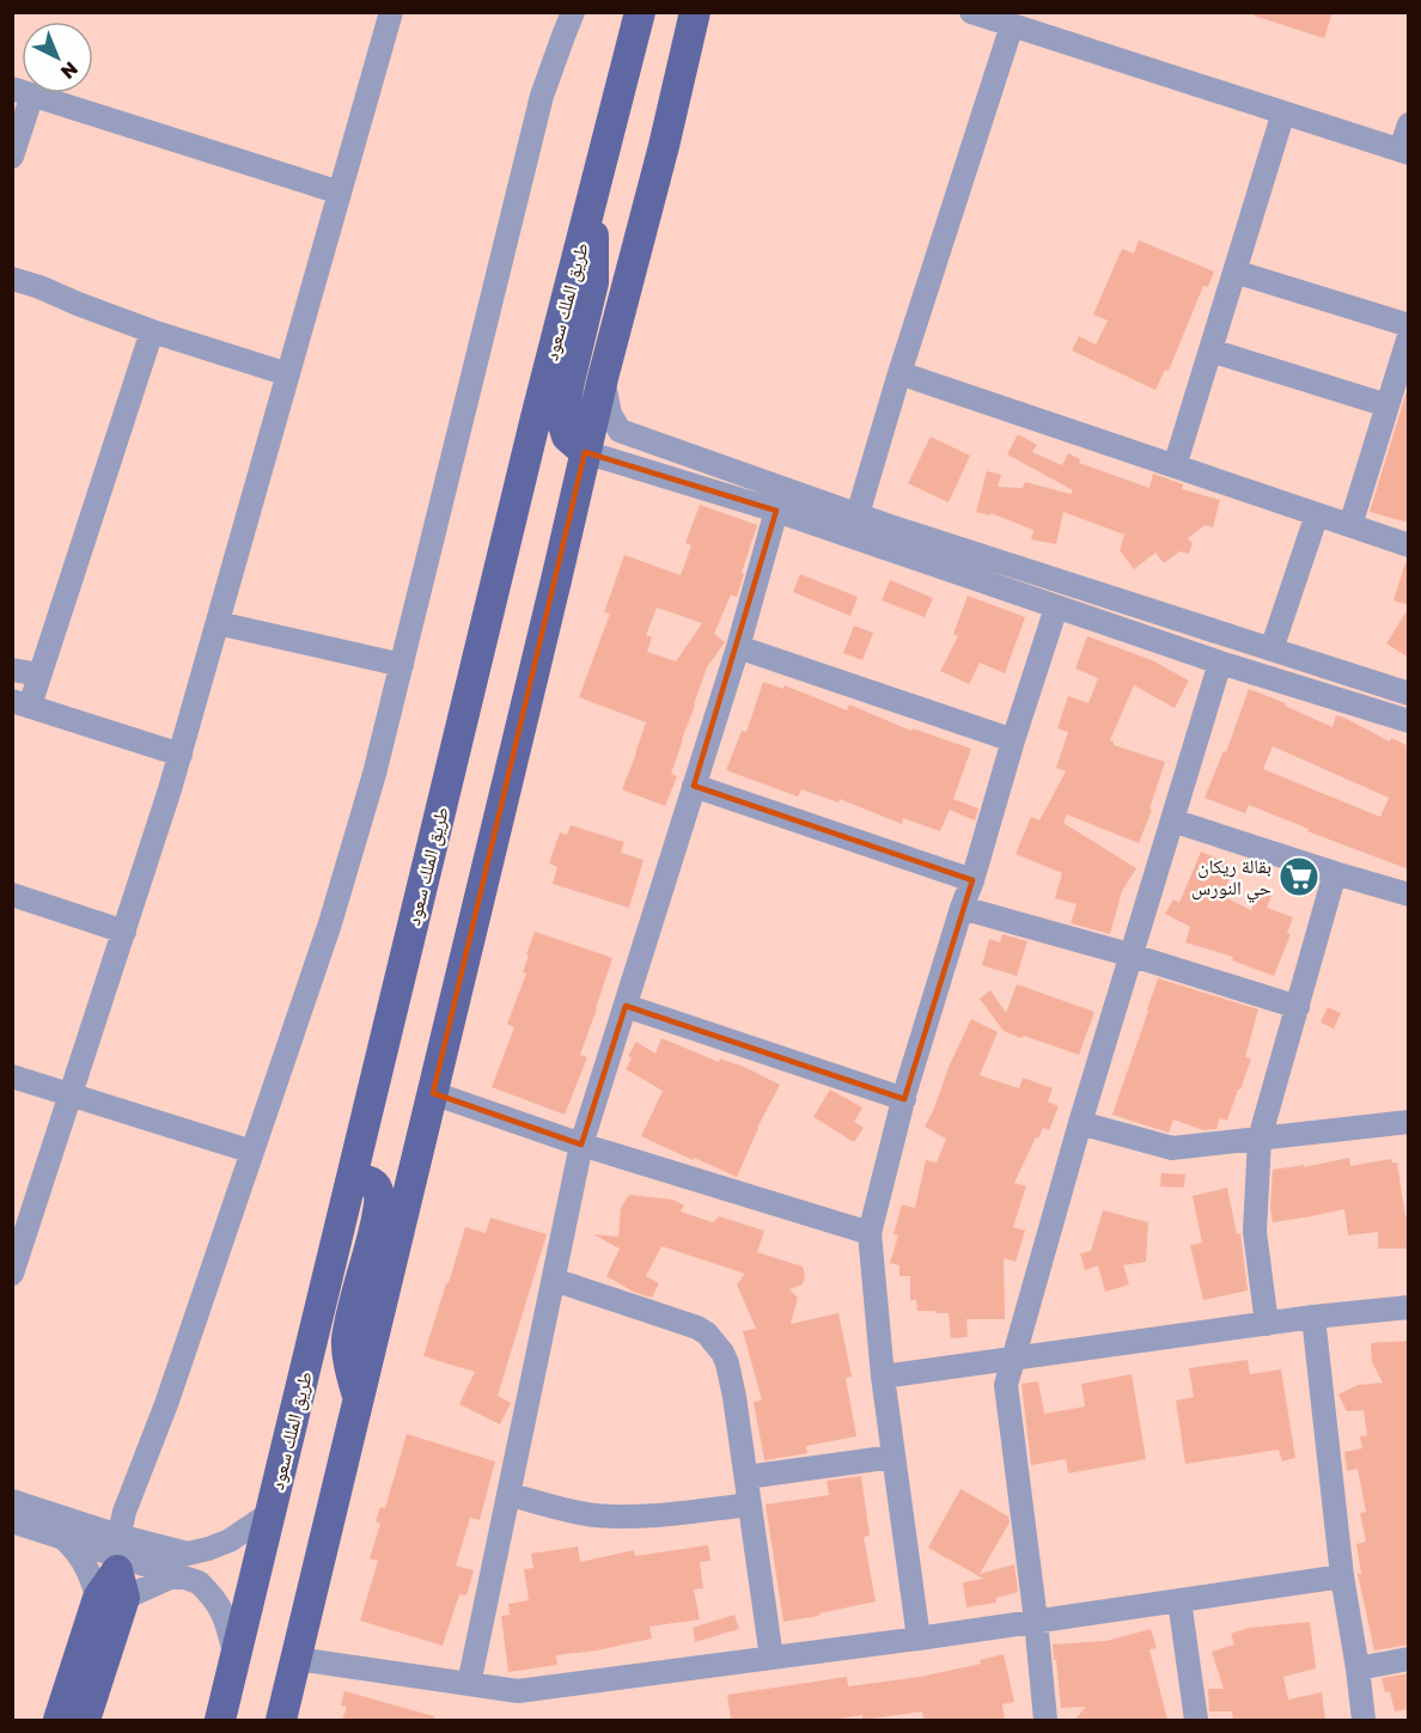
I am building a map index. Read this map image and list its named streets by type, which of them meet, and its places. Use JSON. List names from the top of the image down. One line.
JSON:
{"streets":{"main road":["طريق الملك سعود"]},"places":{"supermarket":["بقالة ريكان حي النورس"]},"north":"bottom right"}
